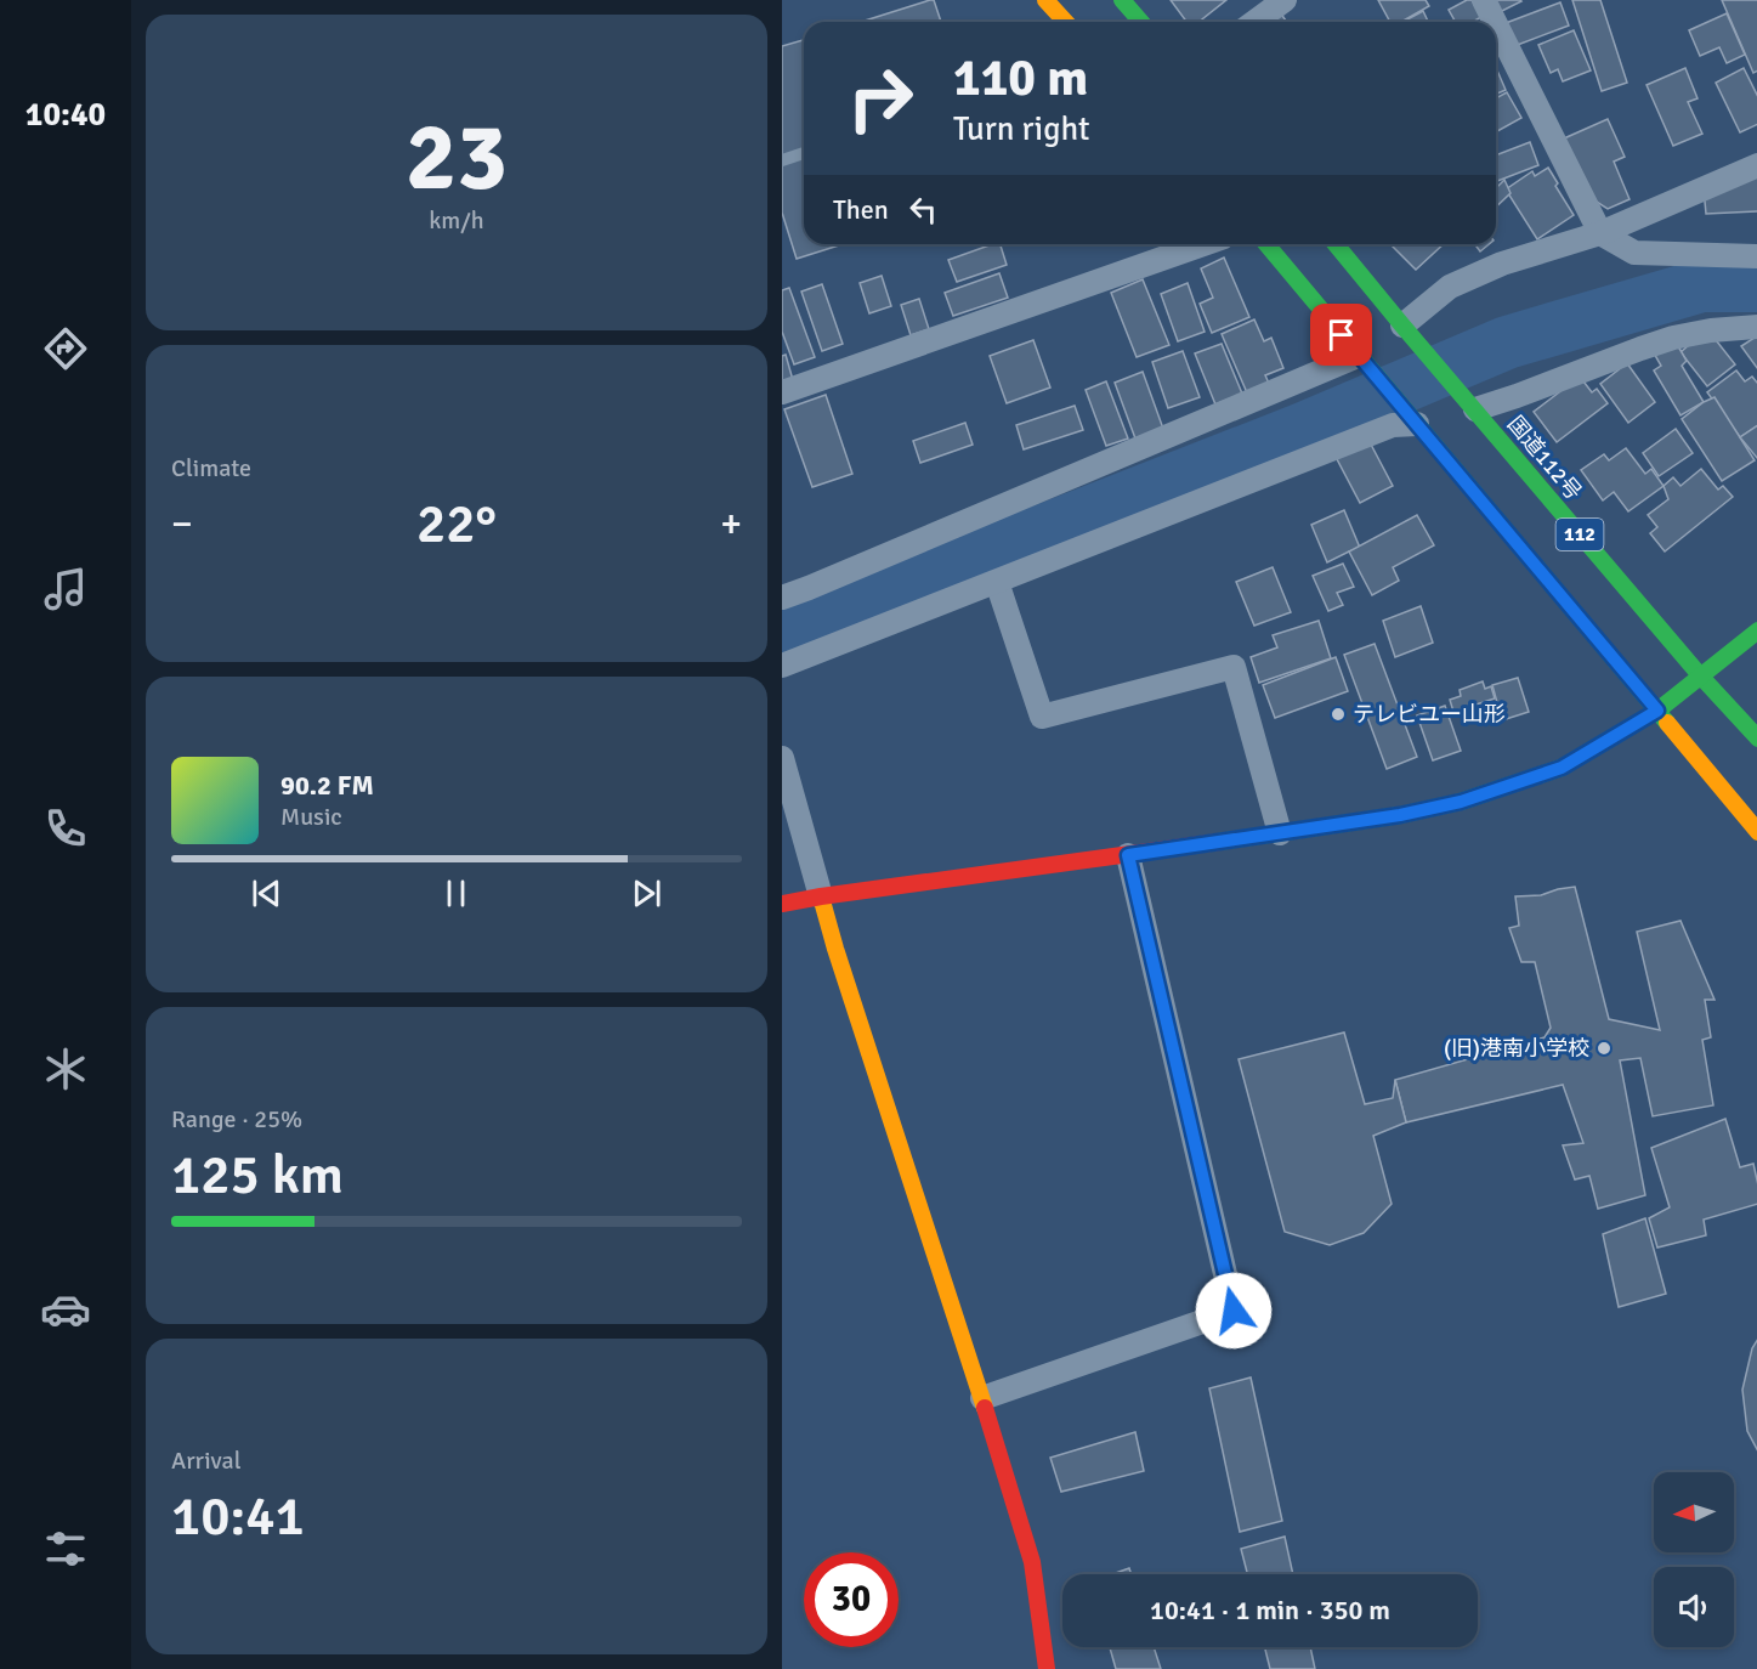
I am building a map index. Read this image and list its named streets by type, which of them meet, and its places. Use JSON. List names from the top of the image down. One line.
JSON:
{"streets":{"main road":["国道112号","112"]},"places":["テレビユー山形","(旧)港南小学校"],"north":"left","page":{"tabs":"10:40","tile":[["23","km/h"],"Climate",["Range · 25%","125 km"],["Arrival","10:41"]],"turn":["110 m","Turn right"],"then":"Then","heat":["−","22°","+"],"song":["90.2 FM","Music"],"limit":"30","trip":"10:41 · 1 min · 350 m"}}
